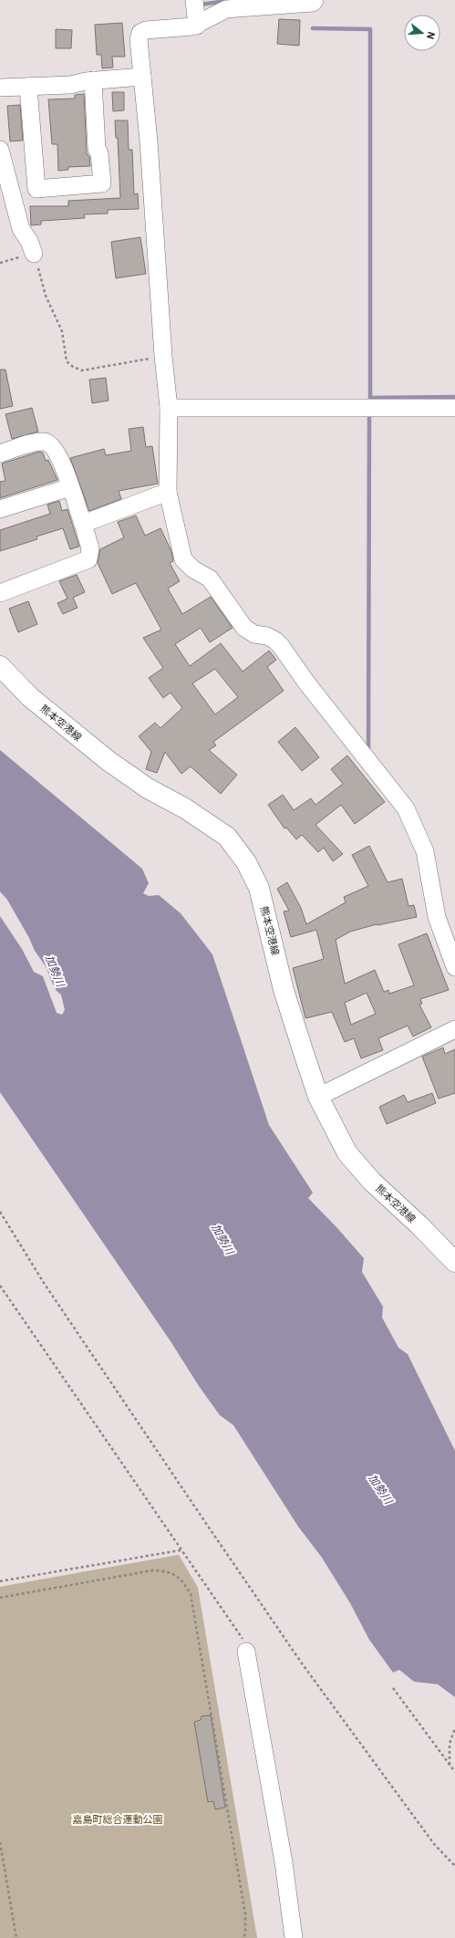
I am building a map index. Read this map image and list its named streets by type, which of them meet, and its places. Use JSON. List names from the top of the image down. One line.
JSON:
{"streets":{"main road":["熊本空港線"]},"water":["加勢川"],"parks":["嘉島町総合運動公園"],"north":"right"}
